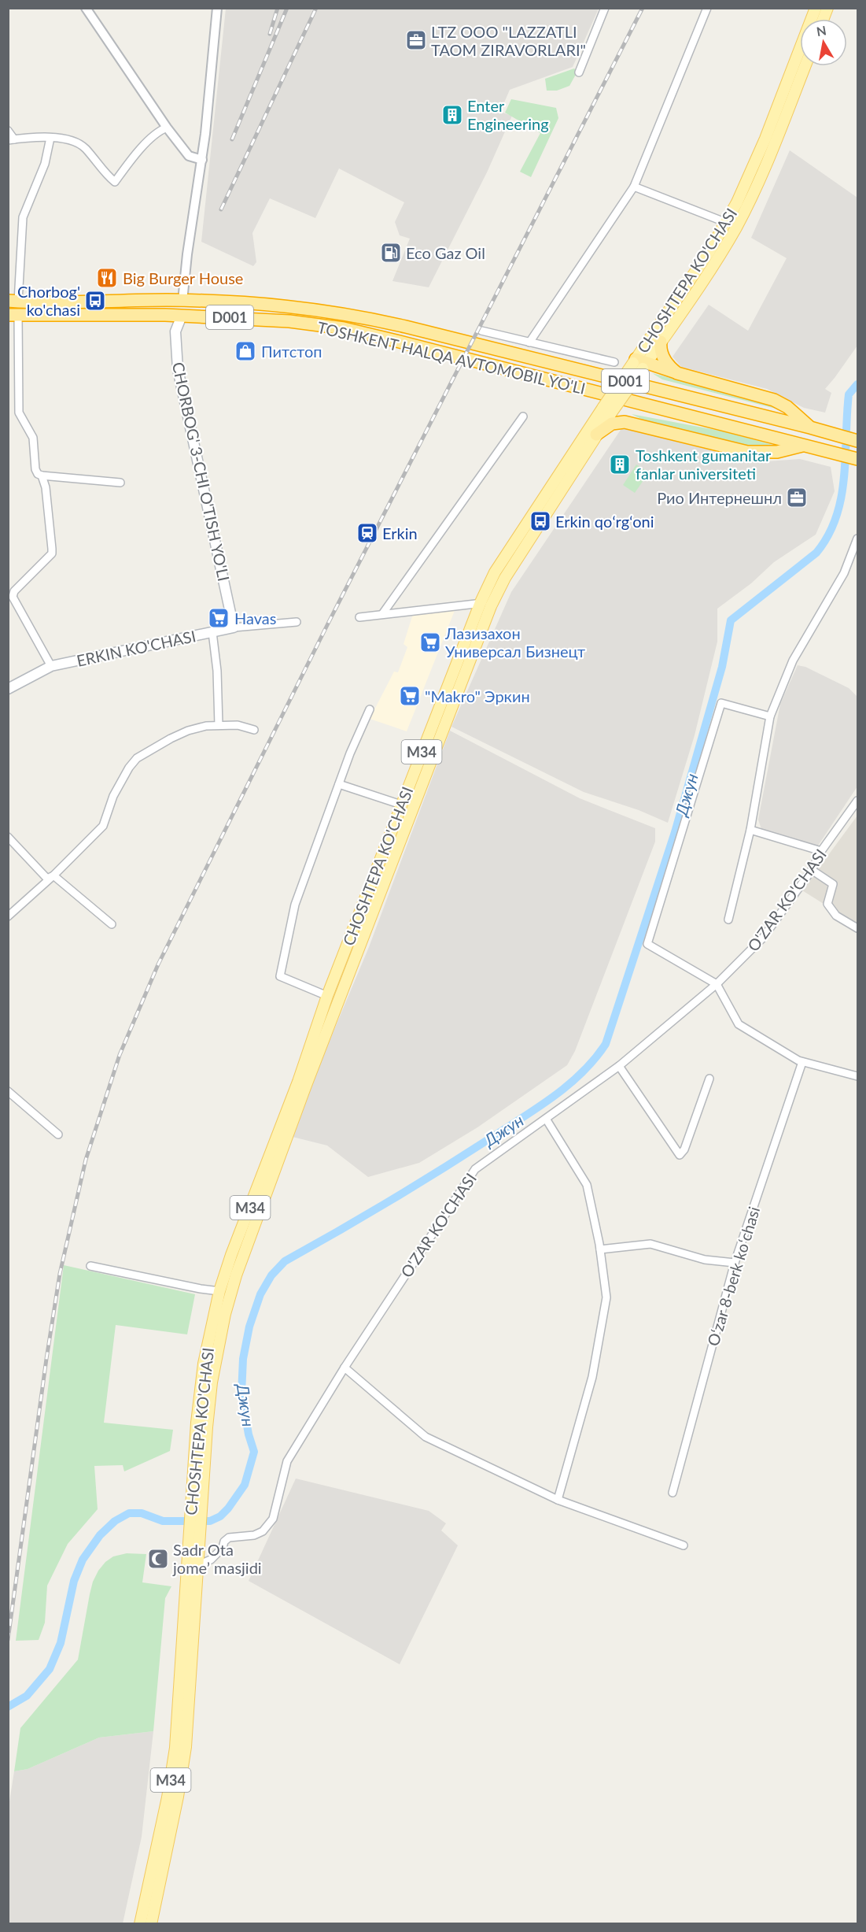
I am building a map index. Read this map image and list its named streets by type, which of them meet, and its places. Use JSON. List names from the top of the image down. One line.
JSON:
{"streets":{"highway":["D001","TOSHKENT HALQA AVTOMOBIL YO'LI"],"main road":["CHOSHTEPA KO'CHASI","CHORBOG' 3-CHI O'TISH YO'LI","ERKIN KO'CHASI","M34"],"street":["O'ZAR KO'CHASI","Oʻzar 8-berk koʻchasi"]},"crossings":[["CHOSHTEPA KO'CHASI","M34"],["CHOSHTEPA KO'CHASI","O'ZAR KO'CHASI"],["TOSHKENT HALQA AVTOMOBIL YO'LI","CHORBOG' 3-CHI O'TISH YO'LI"],["CHORBOG' 3-CHI O'TISH YO'LI","ERKIN KO'CHASI"]],"water":["Джун"],"places":{"office":["LTZ OOO \"LAZZATLI TAOM ZIRAVORLARI\"","Рио Интернешнл"],"building":["Enter Engineering","Toshkent gumanitar fanlar universiteti"],"fuel station":["Eco Gaz Oil"],"restaurant":["Big Burger House"],"bus stop":["Chorbog' ko'chasi","Erkin qoʻrgʻoni"],"shop":["Питстоп"],"station":["Erkin"],"supermarket":["Havas","Лазизахон Универсал Бизнецт","\"Makro\" Эркин"],"mosque":["Sadr Ota jome’ masjidi"]},"north":"top"}
